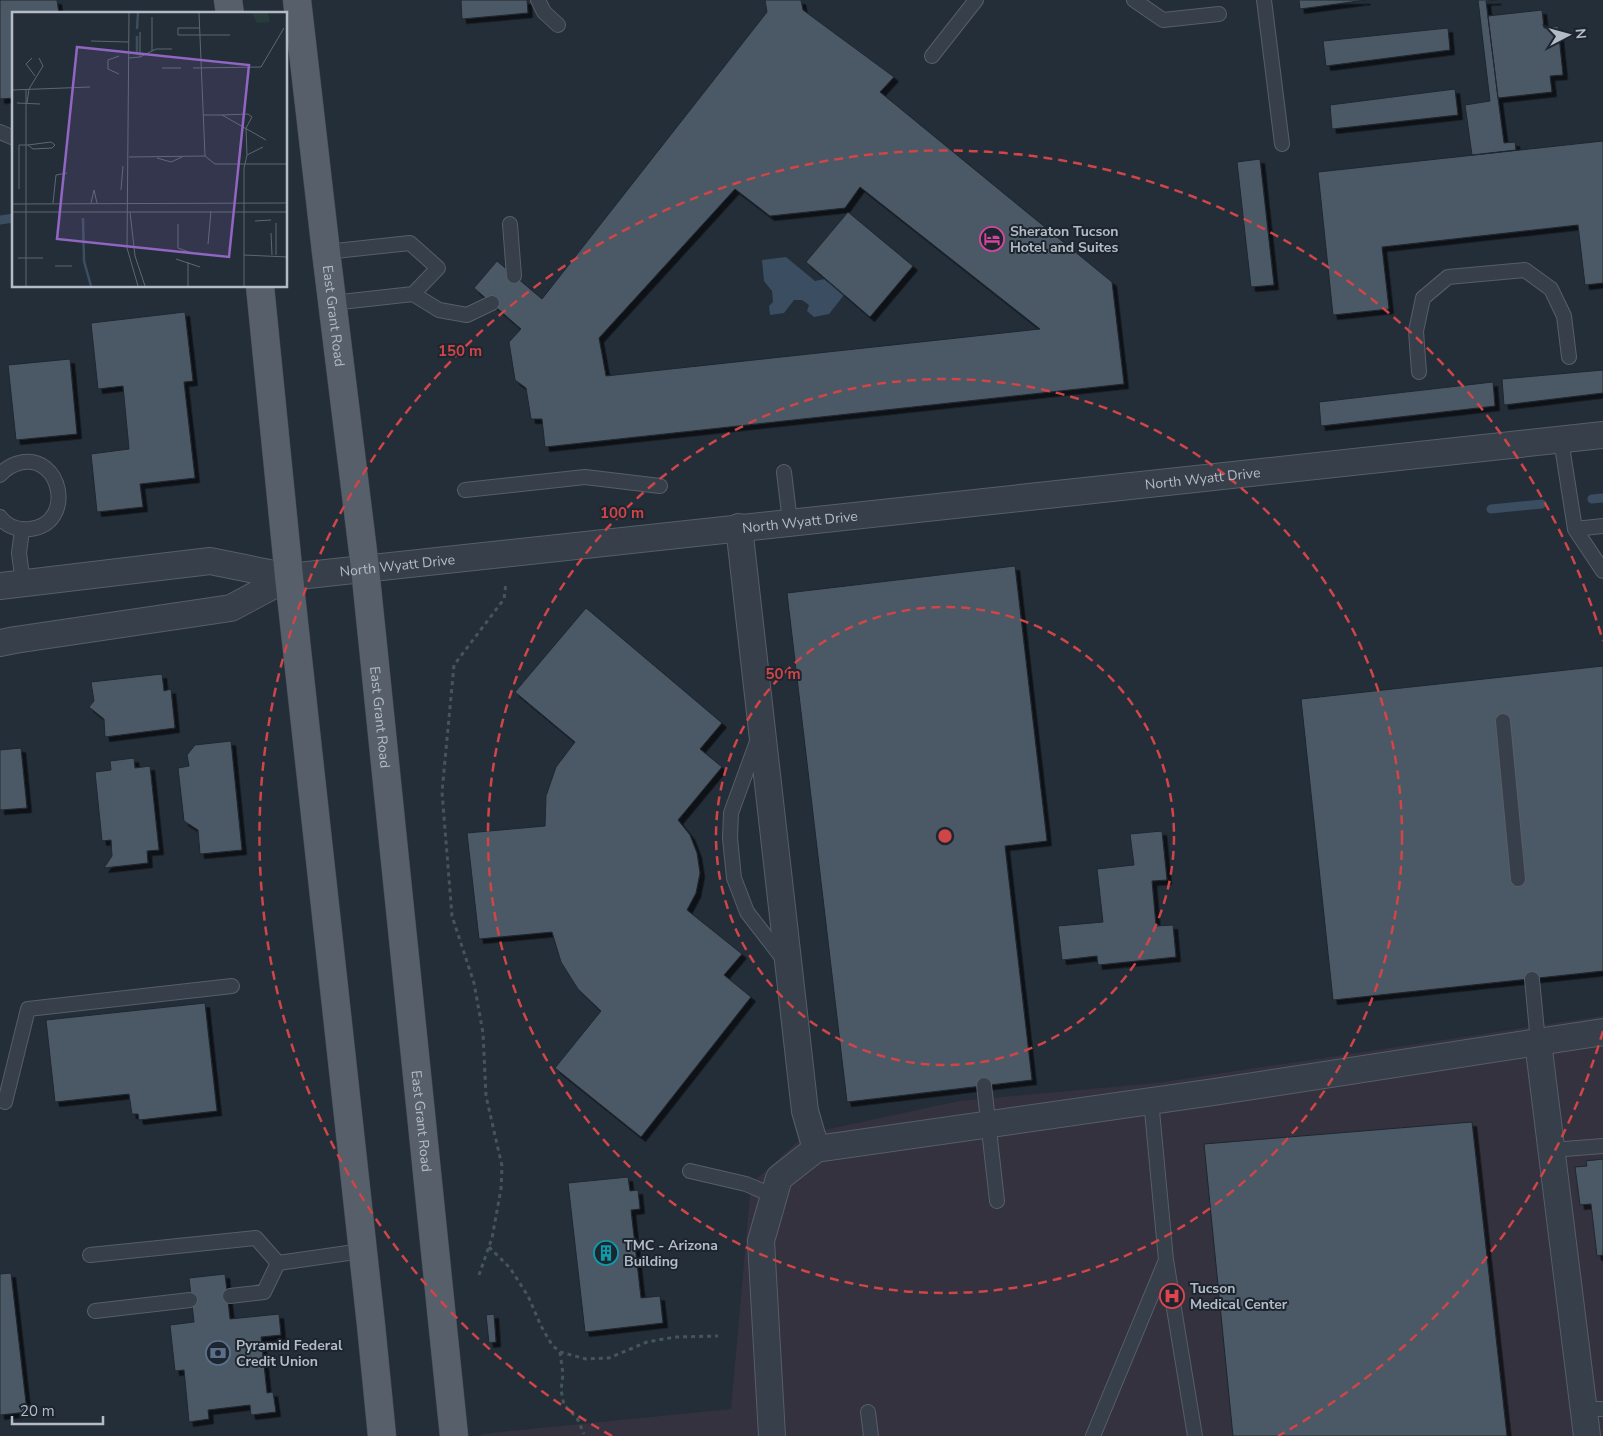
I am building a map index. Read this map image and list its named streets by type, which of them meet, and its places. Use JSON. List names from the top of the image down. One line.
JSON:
{"streets":{"main road":["East Grant Road"],"street":["North Wyatt Drive"]},"crossings":[["East Grant Road","North Wyatt Drive"]],"places":{"hotel":["Sheraton Tucson Hotel and Suites"],"building":["TMC - Arizona Building"],"hospital":["Tucson Medical Center"],"bank":["Pyramid Federal Credit Union"]},"scale_bar":"20 m","north":"right","rings":["150 m","100 m","50 m"]}
